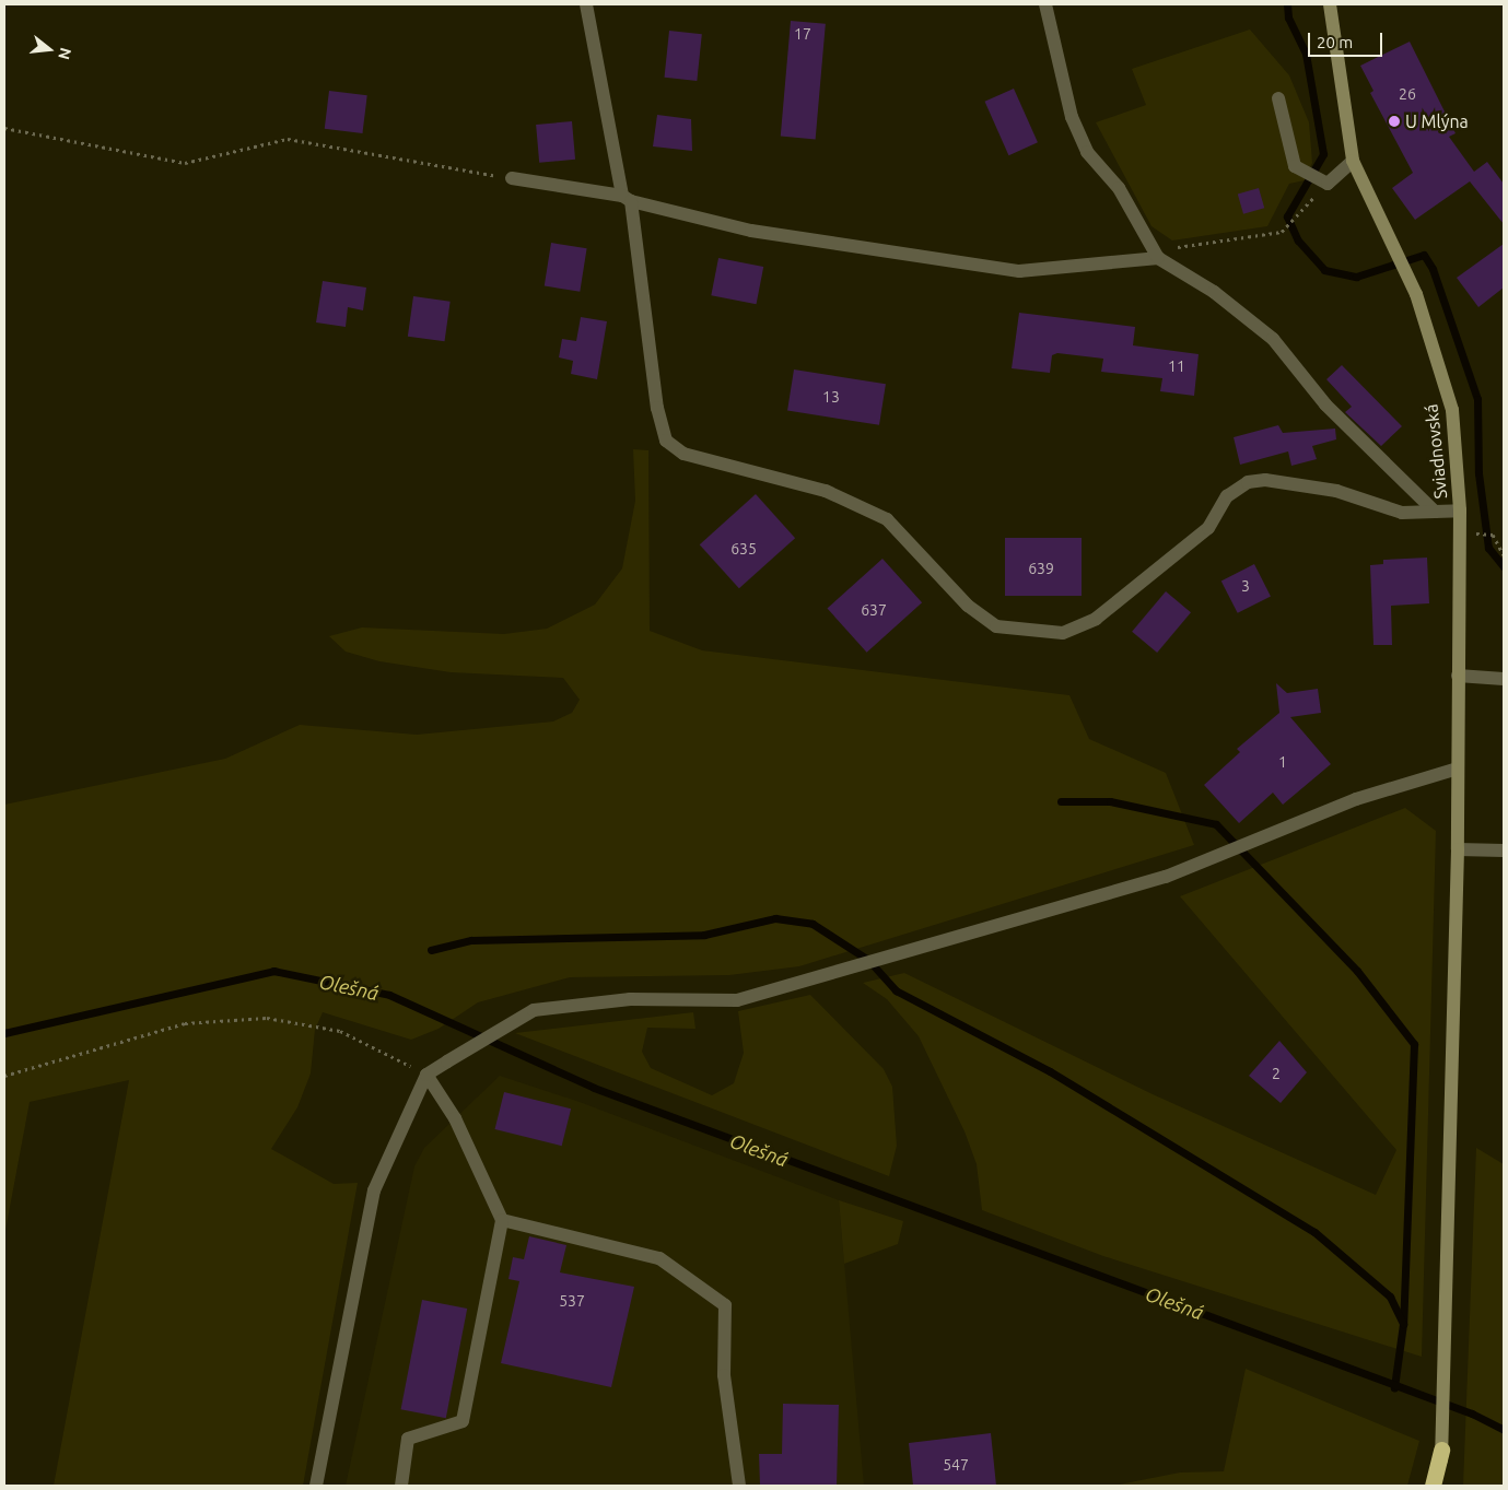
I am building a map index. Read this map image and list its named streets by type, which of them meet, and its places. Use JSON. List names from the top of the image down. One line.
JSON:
{"streets":{"street":["Sviadnovská"]},"water":["Olešná"],"places":["U Mlýna"],"house_numbers":["17","26","11","13","635","639","3","637","1","2","537","547"],"scale_bar":"20 m","north":"right"}
